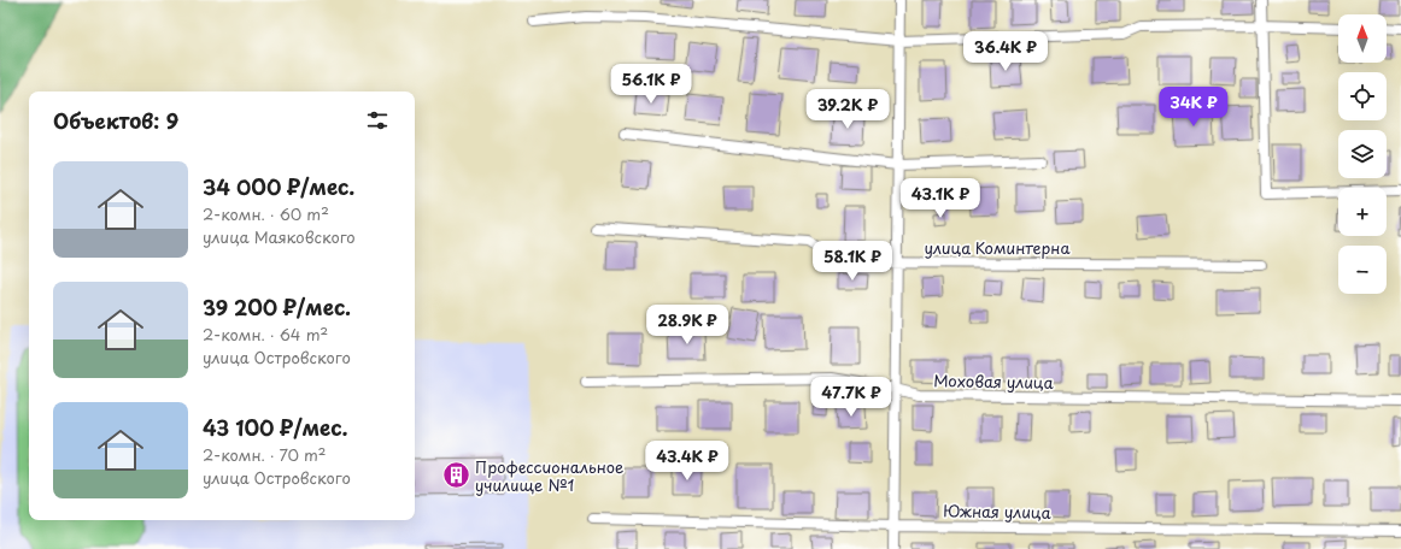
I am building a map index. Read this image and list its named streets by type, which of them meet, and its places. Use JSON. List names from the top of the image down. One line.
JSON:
{"streets":{"street":["улица Коминтерна","Моховая улица","Южная улица"]},"places":{"building":["Профессиональное училище №1"]},"north":"top","page":{"map_buttons":["+","−"],"price":["36.4K ₽","56.1K ₽","34K ₽","39.2K ₽","43.1K ₽","58.1K ₽","28.9K ₽","47.7K ₽","43.4K ₽"],"heading":"Объектов: 9","list":[{"name":"34 000 ₽/мес.","note":"2-комн. · 60 m² · улица Маяковского"},{"name":"39 200 ₽/мес.","note":"2-комн. · 64 m² · улица Островского"},{"name":"43 100 ₽/мес.","note":"2-комн. · 70 m² · улица Островского"}]}}
